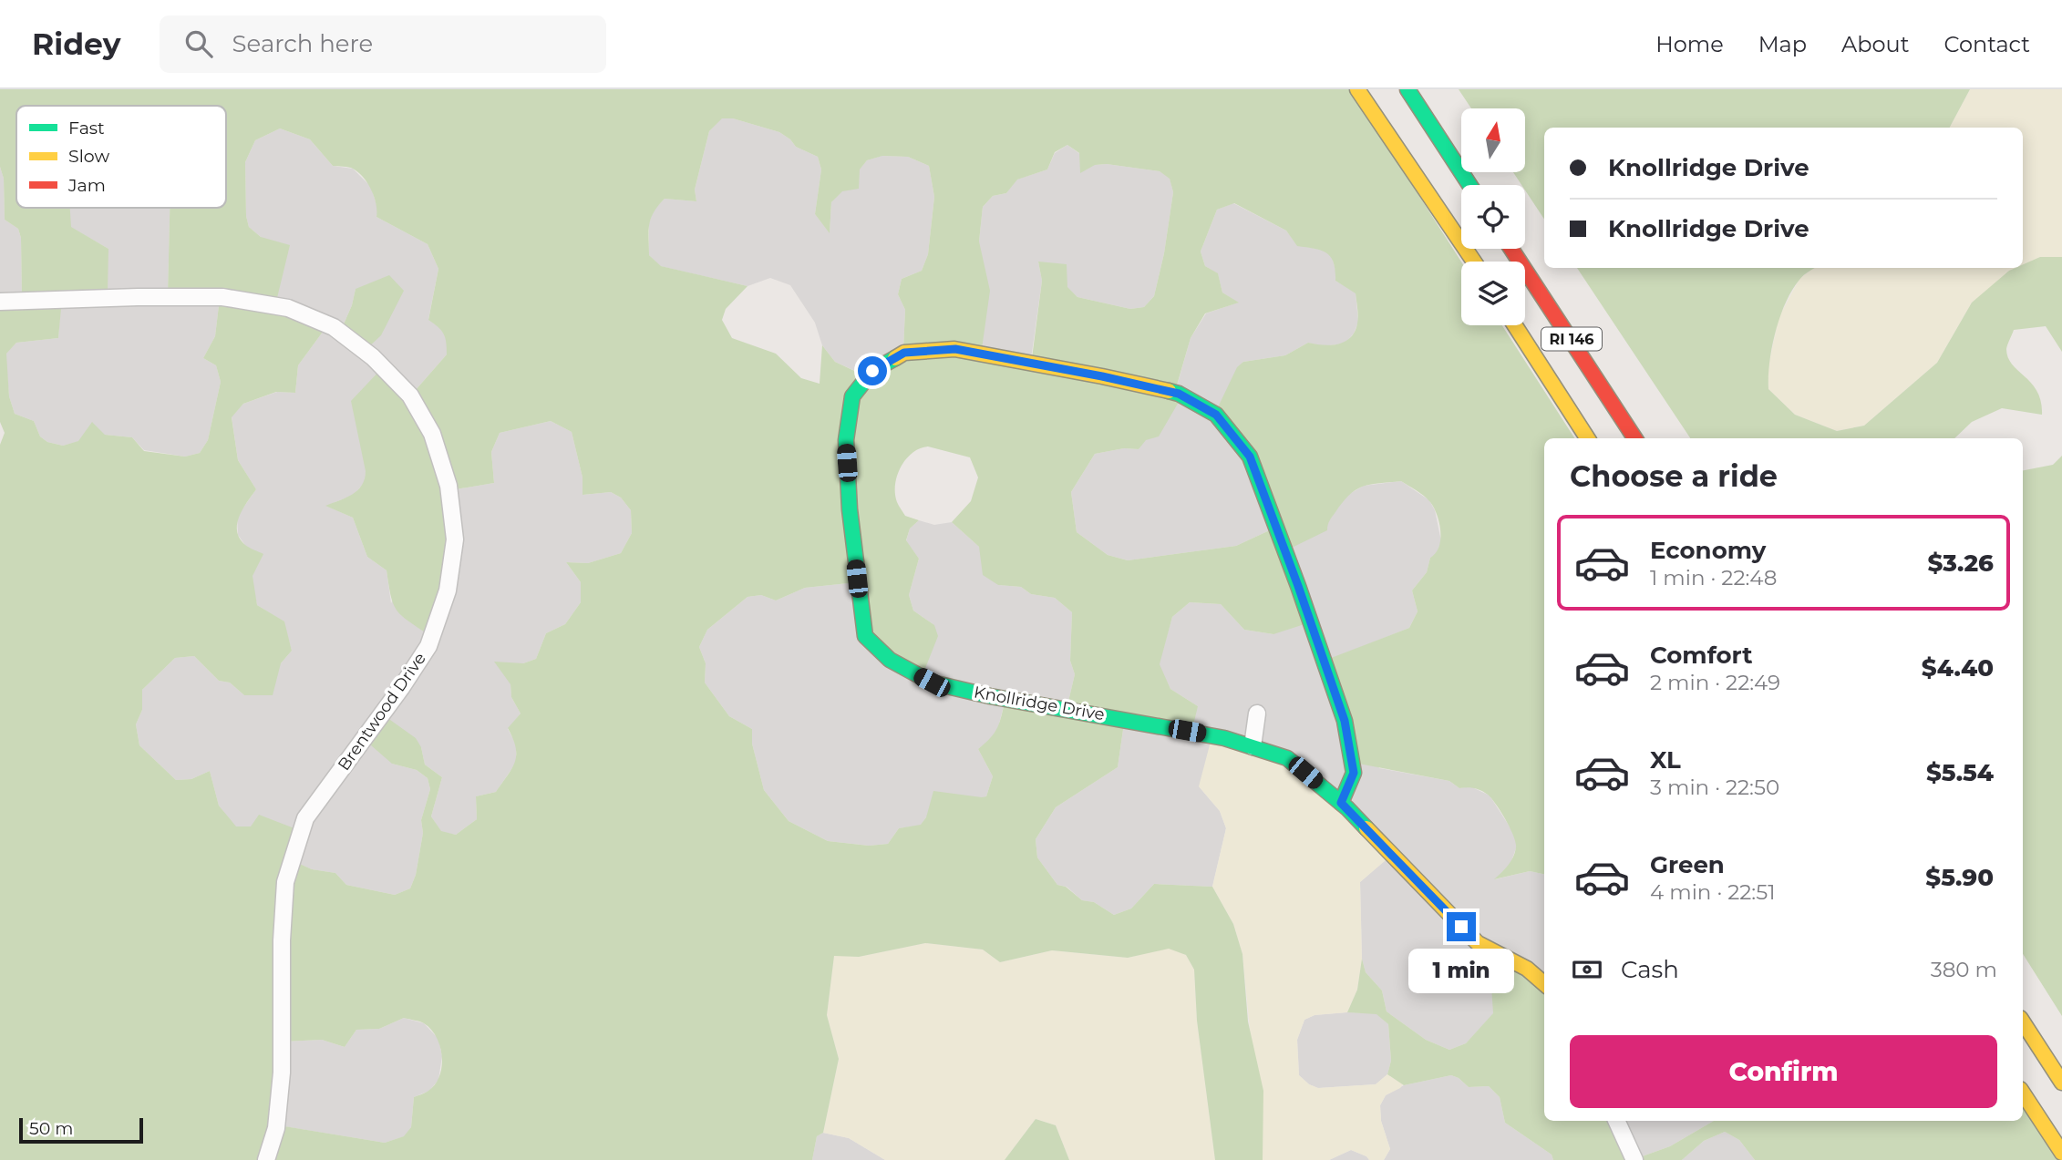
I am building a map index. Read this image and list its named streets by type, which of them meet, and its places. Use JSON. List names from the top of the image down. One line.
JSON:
{"streets":{"main road":["RI 146","Knollridge Drive"],"street":["Brentwood Drive"]},"legend":["Fast","Slow","Jam"],"scale_bar":"50 m","north":"top","page":{"header":"Ridey","search":"Search here","nav":["Home","Map","About","Contact"],"banner":["Knollridge Drive","Knollridge Drive"],"heading":"Choose a ride","list":[{"name":"Economy","note":"1 min · 22:48","value":"$3.26"},{"name":"Comfort","note":"2 min · 22:49","value":"$4.40"},{"name":"XL","note":"3 min · 22:50","value":"$5.54"},{"name":"Green","note":"4 min · 22:51","value":"$5.90"}],"pay":["Cash","380 m"],"bubble":"1 min","buttons":"Confirm","scale":"50 m"}}
